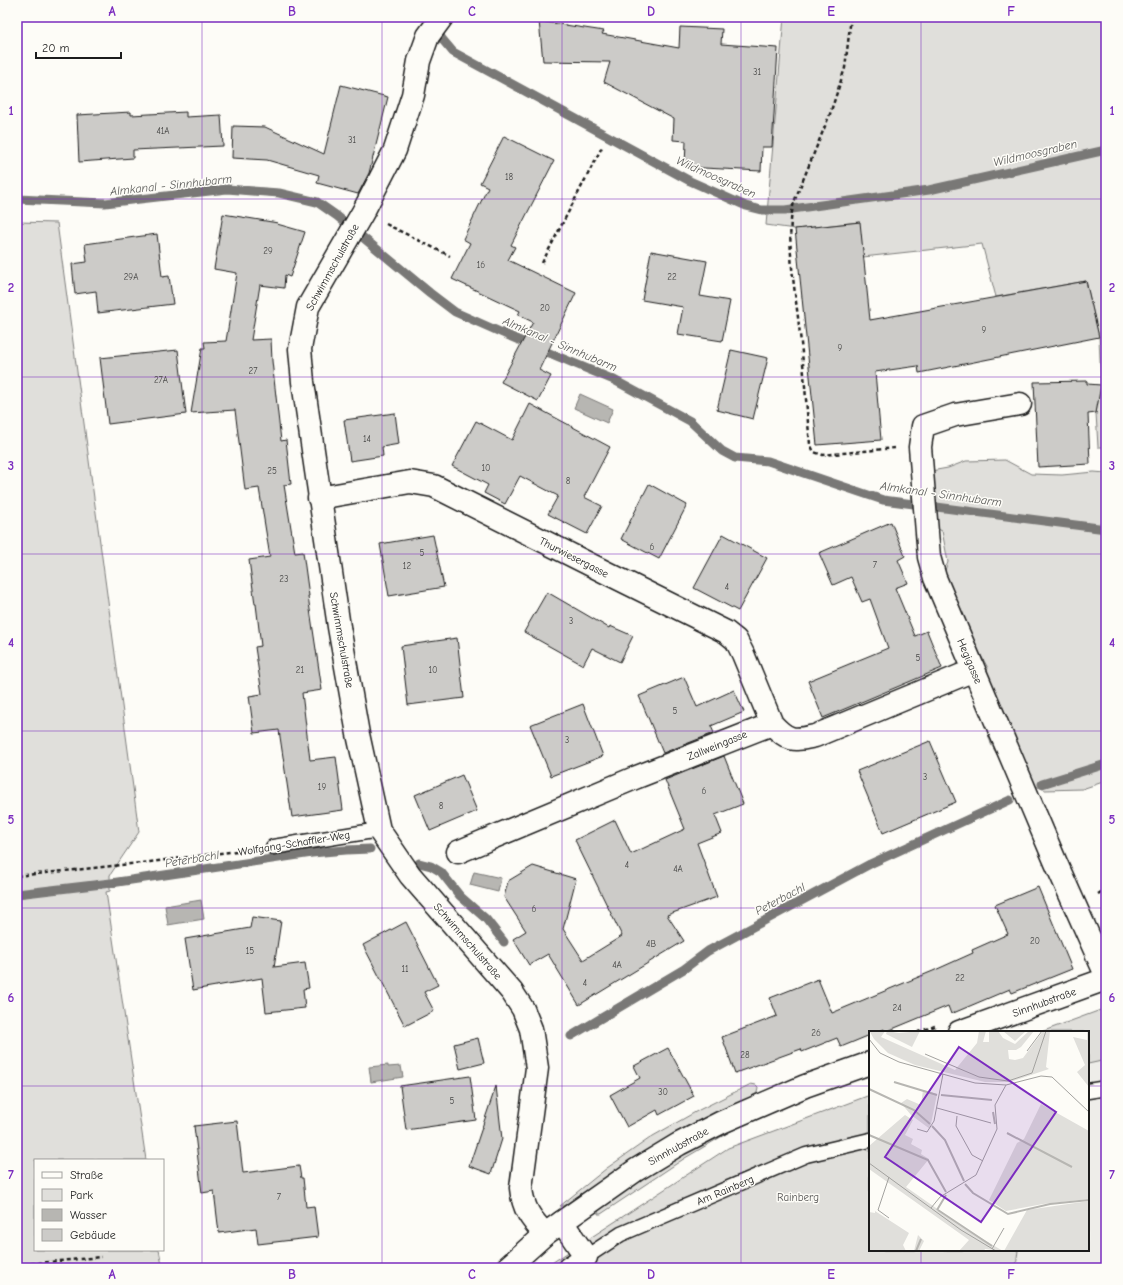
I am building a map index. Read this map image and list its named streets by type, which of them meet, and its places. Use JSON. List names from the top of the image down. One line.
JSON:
{"streets":{"street":["Schwimmschulstraße","Thurwiesergasse","Hegigasse","Zallweingasse","Sinnhubstraße","Am Rainberg"],"lane":["Wolfgang-Schaffler-Weg"]},"crossings":[["Schwimmschulstraße","Thurwiesergasse"],["Schwimmschulstraße","Wolfgang-Schaffler-Weg"],["Schwimmschulstraße","Sinnhubstraße"],["Schwimmschulstraße","Am Rainberg"],["Thurwiesergasse","Zallweingasse"],["Sinnhubstraße","Am Rainberg"]],"water":["Wildmoosgraben","Almkanal - Sinnhubarm","Peterbachl"],"parks":["Rainberg"],"house_numbers":["31","41A","31","18","29","16","29A","22","20","9","9","27","27A","14","10","25","8","6","5","7","12","23","4","3","5","21","10","5","3","3","19","6","8","4","4A","6","20","4B","15","4A","11","22","4","24","26","28","30","5","7"],"legend":["Straße","Park","Wasser","Gebäude"],"scale_bar":"20 m","grid":{"columns":["A","B","C","D","E","F"],"rows":["1","2","3","4","5","6","7"]}}
